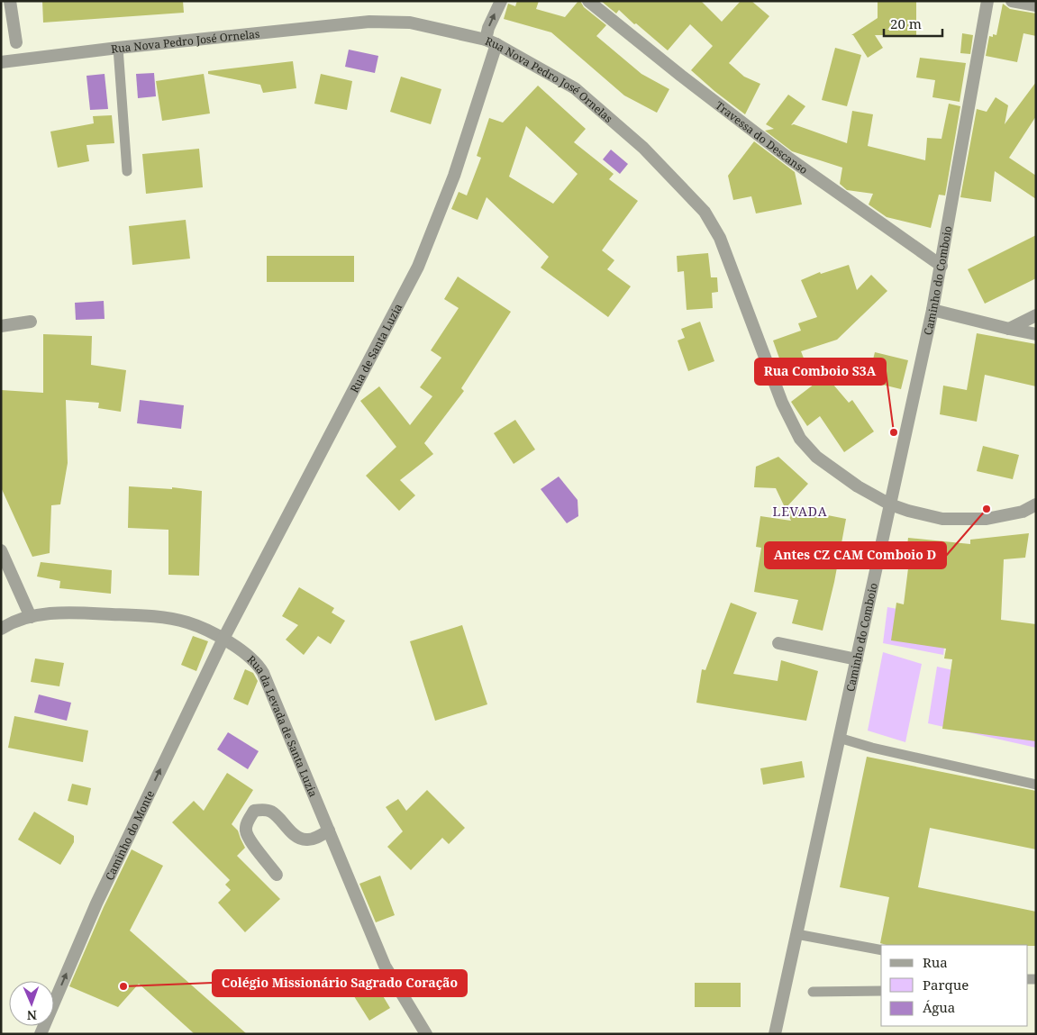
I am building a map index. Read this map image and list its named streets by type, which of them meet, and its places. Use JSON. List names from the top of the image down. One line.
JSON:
{"streets":{"street":["Rua Nova Pedro José Ornelas","Travessa do Descanso","Caminho do Comboio","Rua de Santa Luzia","Rua da Levada de Santa Luzia","Caminho do Monte"]},"crossings":[["Rua Nova Pedro José Ornelas","Caminho do Comboio"],["Rua Nova Pedro José Ornelas","Rua de Santa Luzia"],["Travessa do Descanso","Caminho do Comboio"],["Rua de Santa Luzia","Rua da Levada de Santa Luzia"],["Rua de Santa Luzia","Caminho do Monte"],["Rua da Levada de Santa Luzia","Caminho do Monte"]],"one_way":["Caminho do Monte"],"districts":["LEVADA"],"places":["Rua Comboio S3A","Antes CZ CAM Comboio D","Colégio Missionário Sagrado Coração"],"legend":["Rua","Parque","Água"],"scale_bar":"20 m","north":"bottom"}
